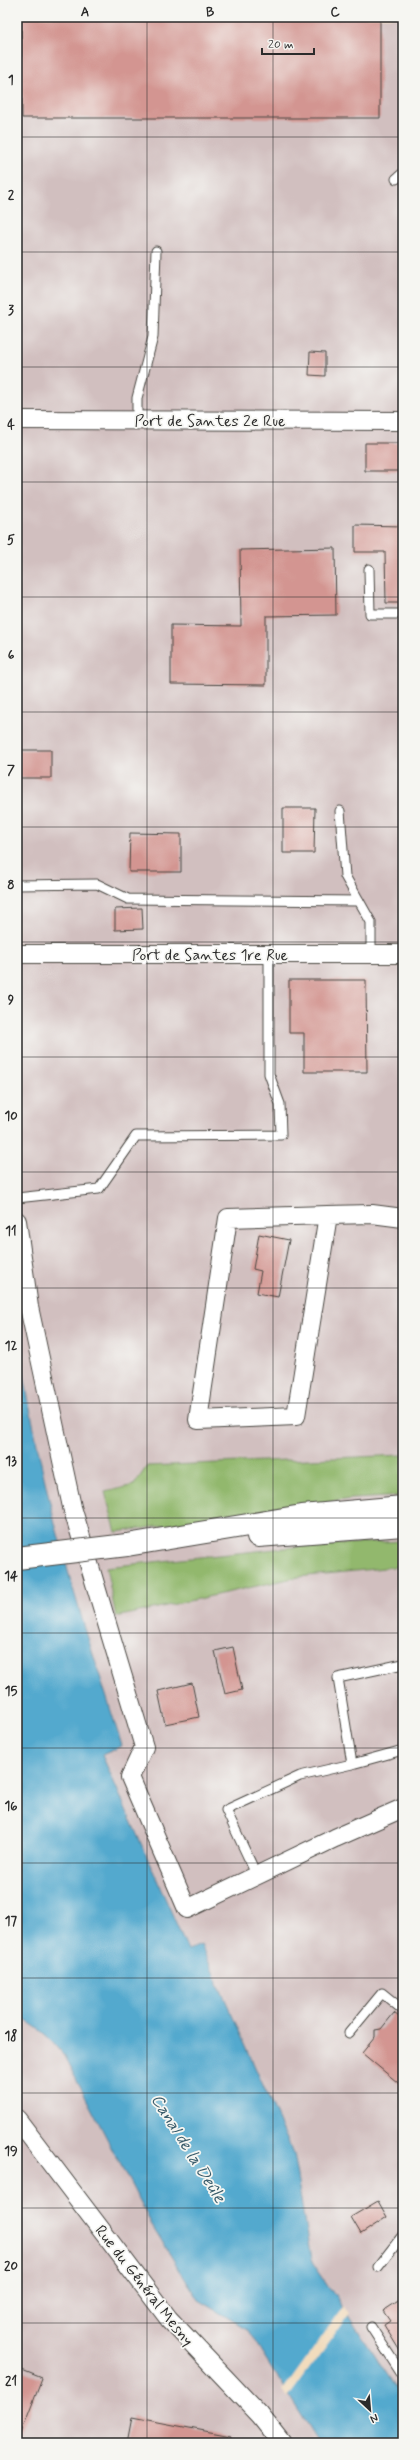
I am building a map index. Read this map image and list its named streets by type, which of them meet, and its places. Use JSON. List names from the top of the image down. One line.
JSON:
{"streets":{"street":["Port de Santes 2e Rue","Port de Santes 1re Rue","Rue du Général Mesny"]},"water":["Canal de la Deûle"],"scale_bar":"20 m","north":"bottom right","grid":{"columns":["A","B","C"],"rows":["1","2","3","4","5","6","7","8","9","10","11","12","13","14","15","16","17","18","19","20","21"]}}
